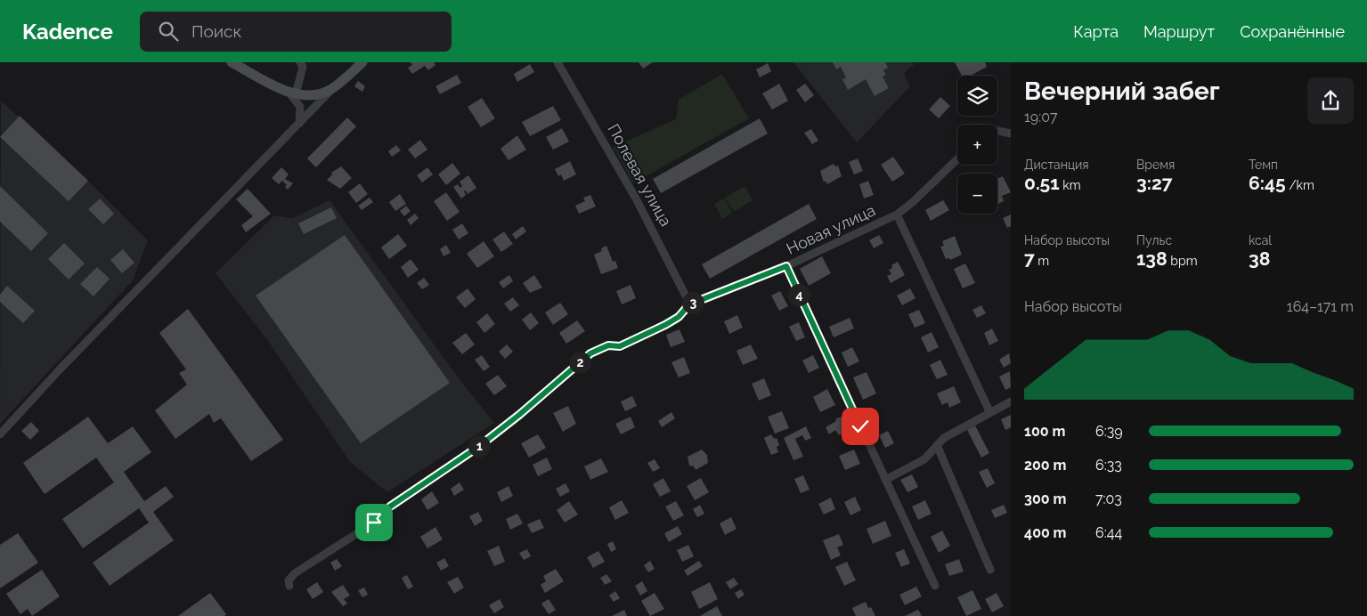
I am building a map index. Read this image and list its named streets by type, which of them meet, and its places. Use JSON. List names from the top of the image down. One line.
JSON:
{"streets":{"street":["Полевая улица","Новая улица"]},"crossings":[["Полевая улица","Новая улица"]],"page":{"header":"Kadence","search":"Поиск","nav":["Карта","Маршрут","Сохранённые"],"heading":["Вечерний забег","19:07"],"map_buttons":["+","−"],"stats":[["Дистанция","0.51 km"],["Время","3:27"],["Темп","6:45 /km"],["Набор высоты","7 m"],["Пульс","138 bpm"],["kcal","38"]],"pins":["4","3","2","1"],"chart":["Набор высоты","164–171 m"],"list":[{"name":"100 m","note":"6:39"},{"name":"200 m","note":"6:33"},{"name":"300 m","note":"7:03"},{"name":"400 m","note":"6:44"}]}}
